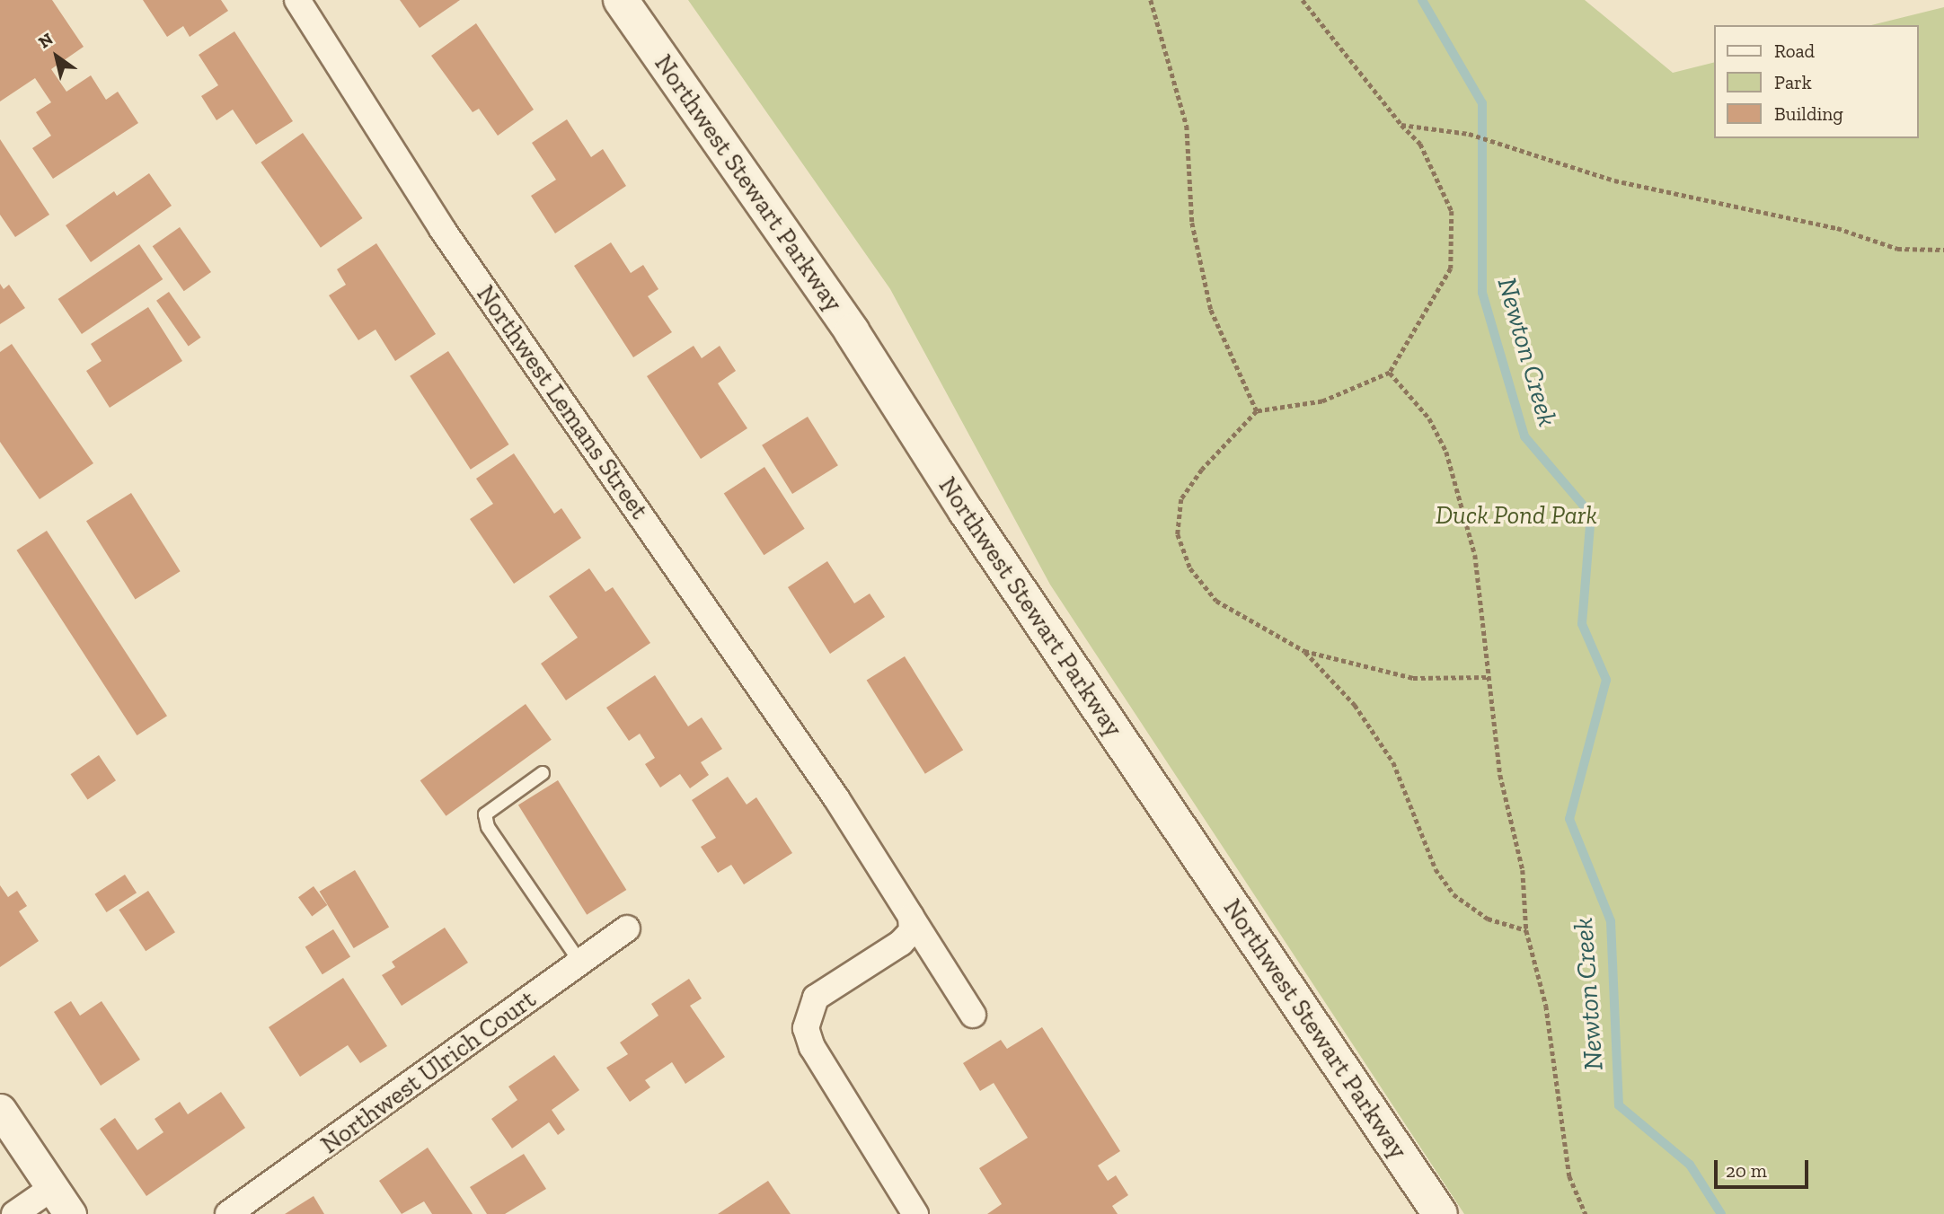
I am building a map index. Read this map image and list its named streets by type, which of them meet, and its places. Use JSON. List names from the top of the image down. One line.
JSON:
{"streets":{"main road":["Northwest Stewart Parkway"],"street":["Northwest Lemans Street","Northwest Ulrich Court"]},"water":["Newton Creek"],"parks":["Duck Pond Park"],"legend":["Road","Park","Building"],"scale_bar":"20 m","north":"top left"}
